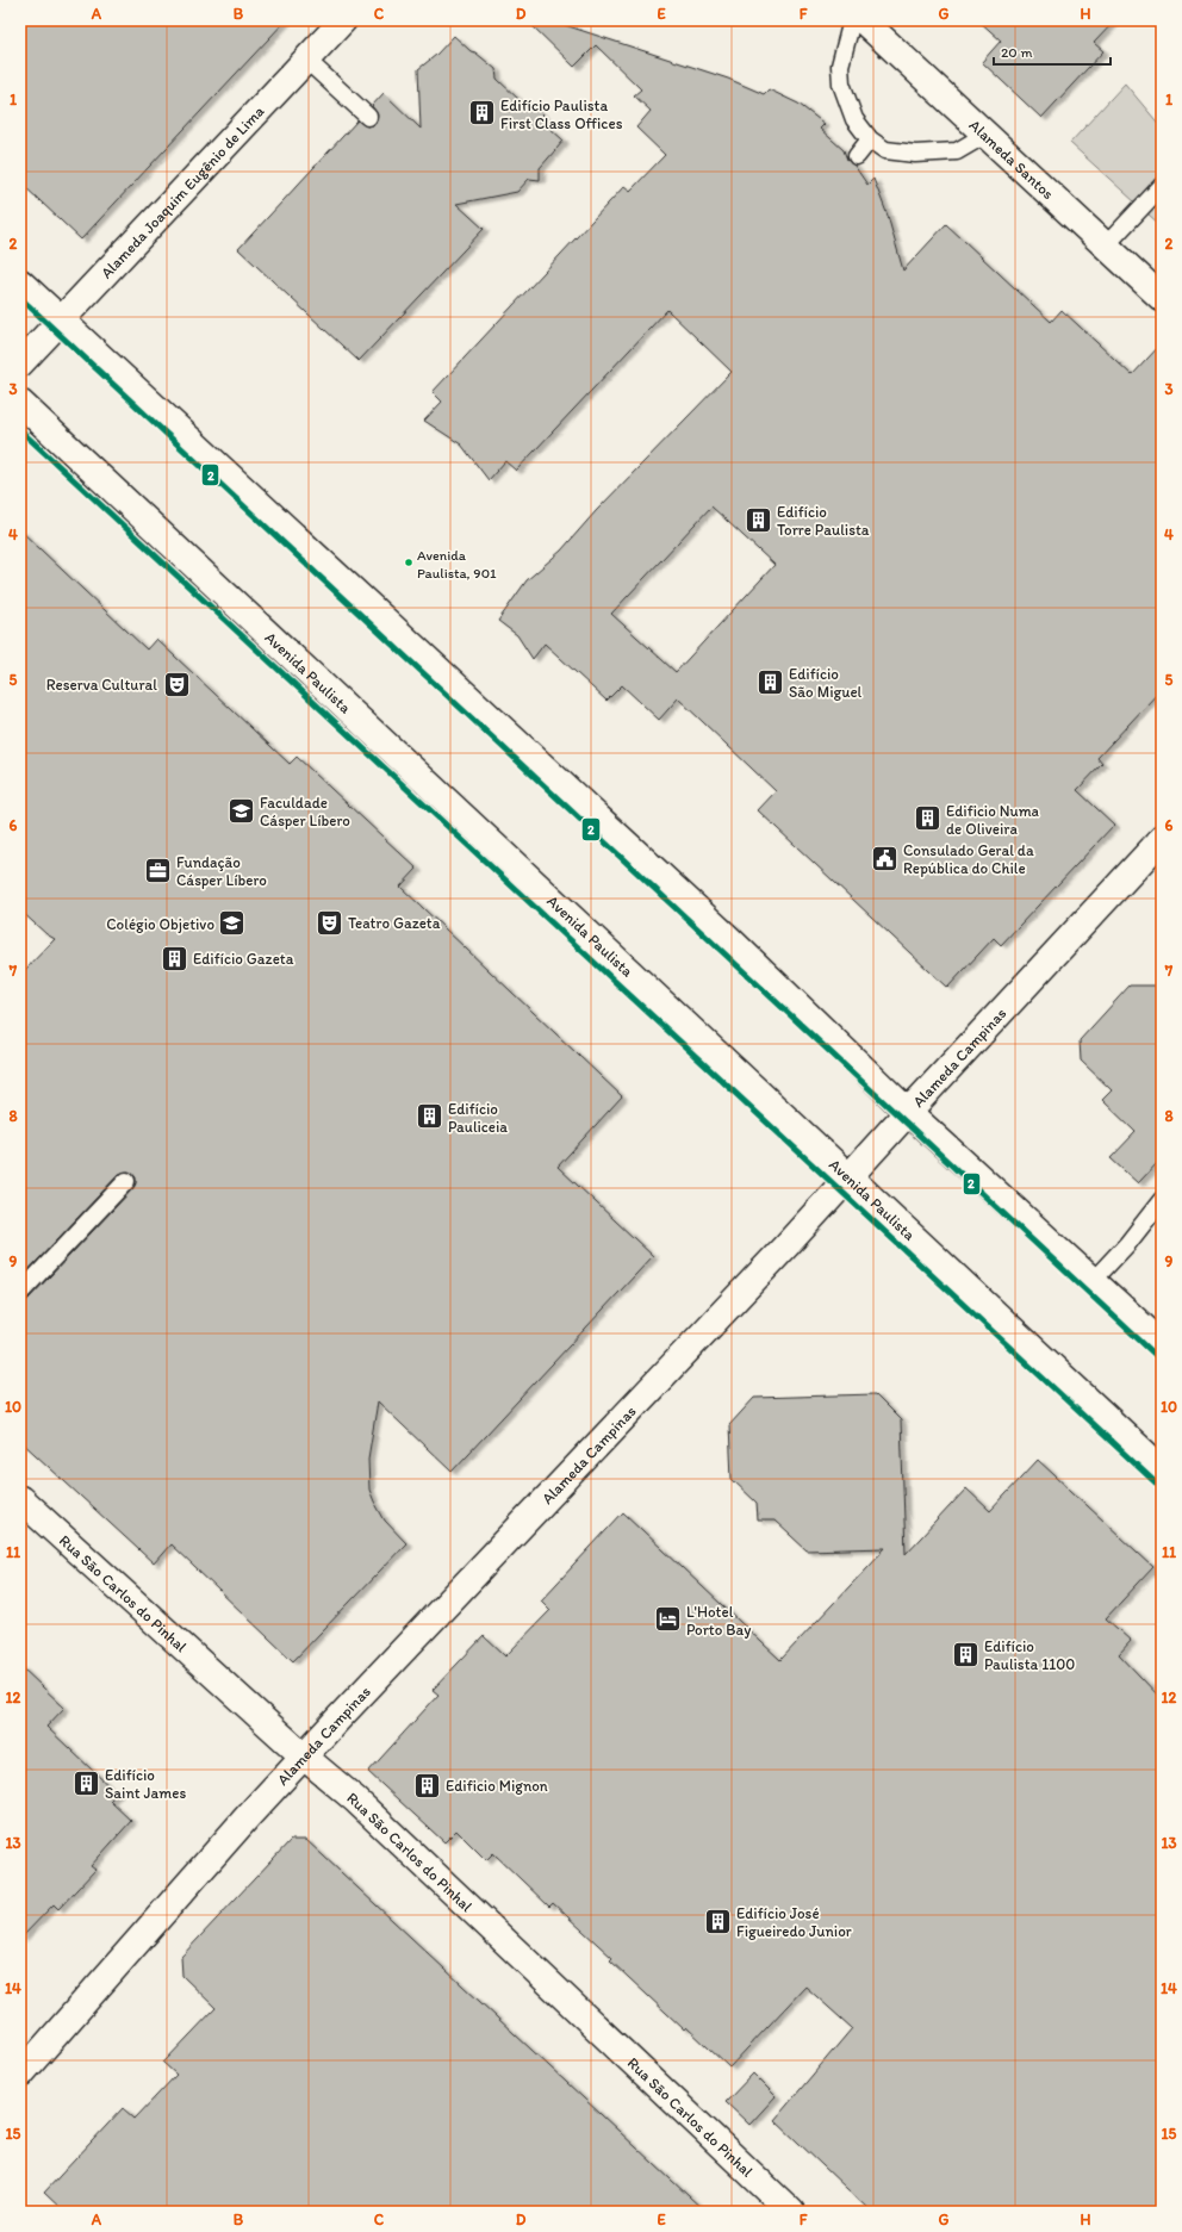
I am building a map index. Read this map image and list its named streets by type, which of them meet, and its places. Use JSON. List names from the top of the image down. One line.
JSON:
{"streets":{"street":["Alameda Santos","Alameda Joaquim Eugênio de Lima","Avenida Paulista","Alameda Campinas","Rua São Carlos do Pinhal"]},"crossings":[["Avenida Paulista","Alameda Campinas"],["Alameda Campinas","Rua São Carlos do Pinhal"]],"places":{"building":["Edifício Paulista First Class Offices","Edifício Torre Paulista","Edifício São Miguel","Edificio Numa de Oliveira","Edifício Gazeta","Edifício Pauliceia","Edifício Paulista 1100","Edifício Saint James","Edificio Mignon","Edifício José Figueiredo Junior"],"other":["Avenida Paulista, 901"],"theatre":["Reserva Cultural","Teatro Gazeta"],"school or university":["Faculdade Cásper Líbero","Colégio Objetivo"],"public building":["Consulado Geral da República do Chile"],"office":["Fundação Cásper Líbero"],"hotel":["L'Hotel Porto Bay"]},"lines":["transit line 2"],"scale_bar":"20 m","grid":{"columns":["A","B","C","D","E","F","G","H"],"rows":["1","2","3","4","5","6","7","8","9","10","11","12","13","14","15"]}}
